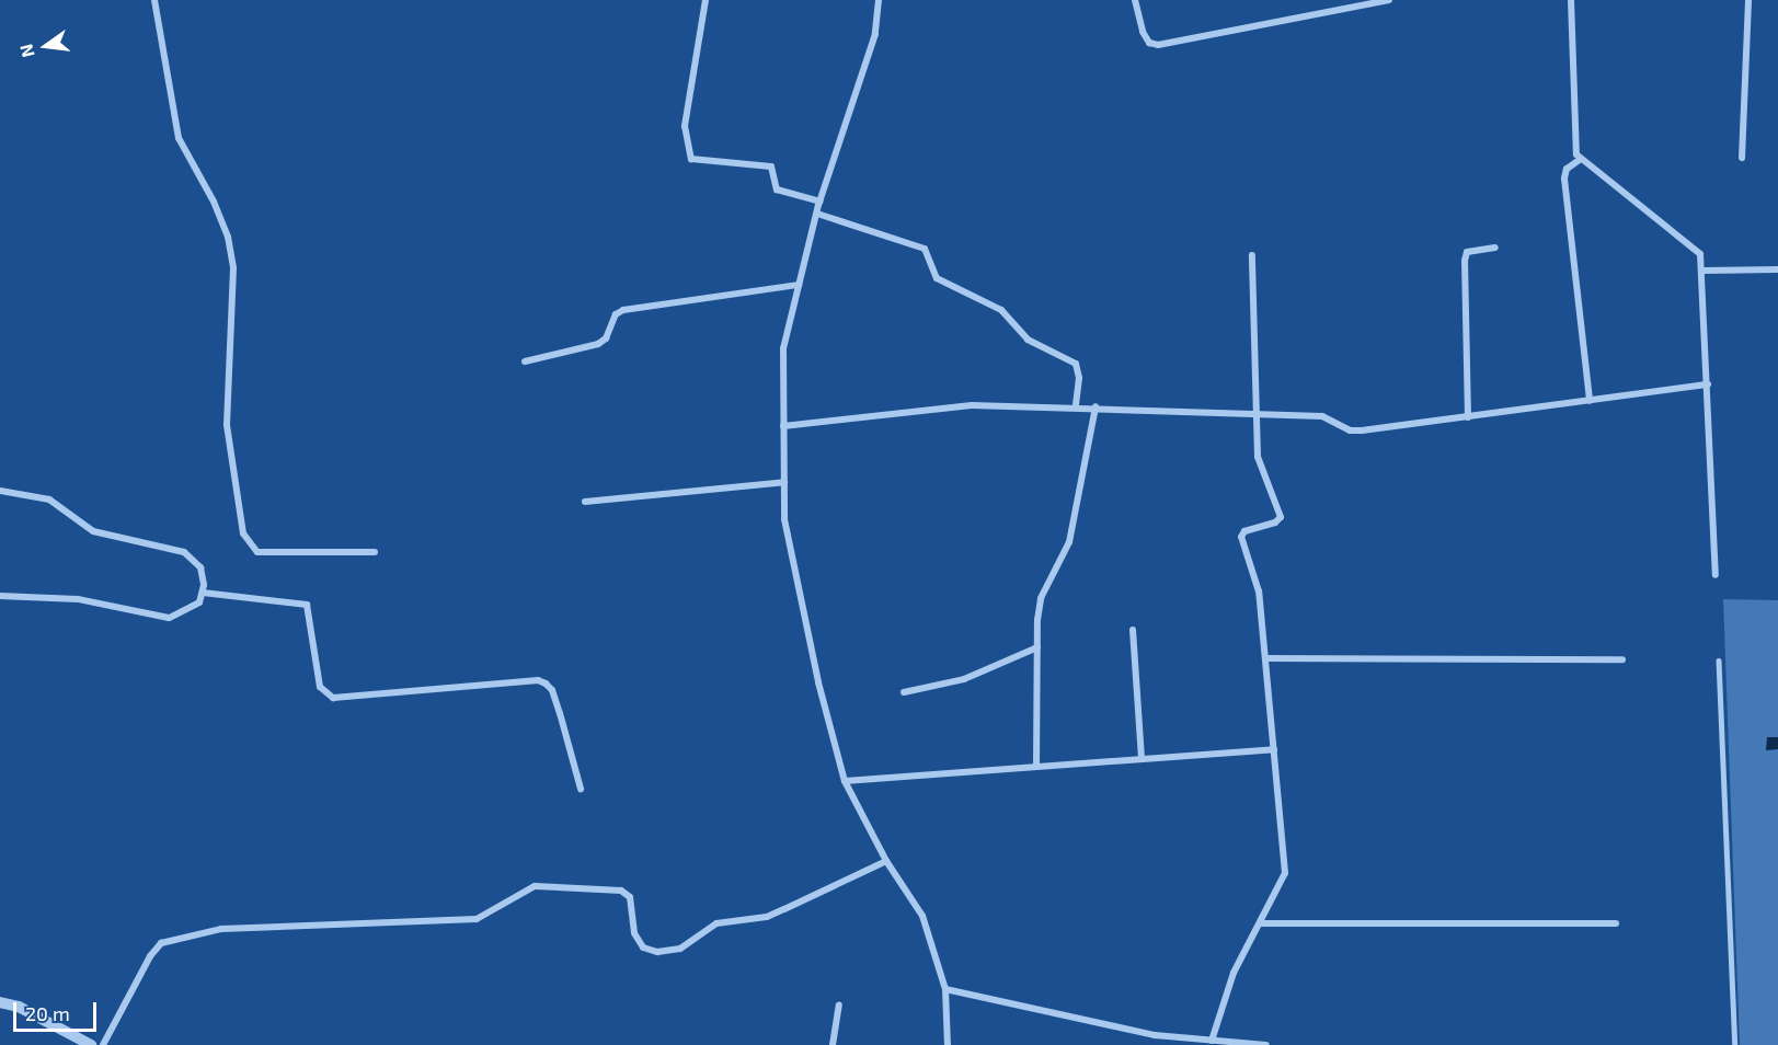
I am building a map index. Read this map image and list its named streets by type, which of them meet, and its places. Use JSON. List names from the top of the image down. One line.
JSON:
{"scale_bar":"20 m","north":"left"}
